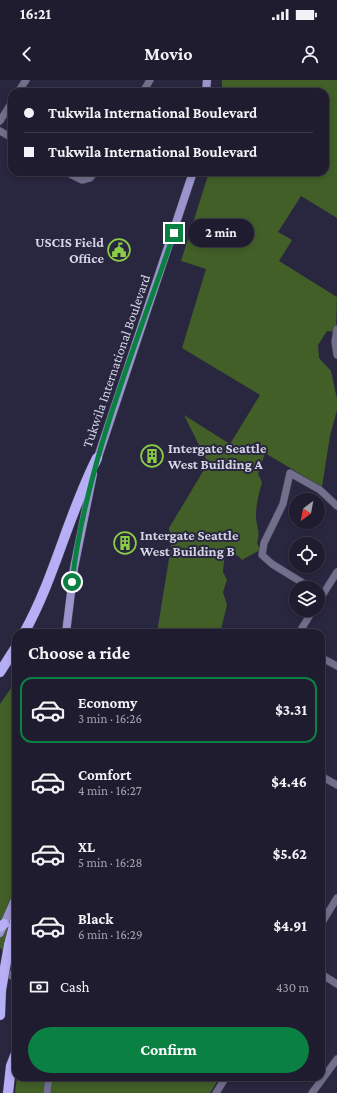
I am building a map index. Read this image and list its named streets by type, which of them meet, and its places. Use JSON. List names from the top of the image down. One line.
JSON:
{"streets":{"main road":["Tukwila International Boulevard"]},"places":{"public building":["USCIS Field Office"],"building":["Intergate Seattle West Building A","Intergate Seattle West Building B"]},"north":"bottom left","page":{"status":"16:21","header":"Movio","banner":["Tukwila International Boulevard","Tukwila International Boulevard"],"bubble":"2 min","heading":"Choose a ride","list":[{"name":"Economy","note":"3 min · 16:26","value":"$3.31"},{"name":"Comfort","note":"4 min · 16:27","value":"$4.46"},{"name":"XL","note":"5 min · 16:28","value":"$5.62"},{"name":"Black","note":"6 min · 16:29","value":"$4.91"}],"pay":["Cash","430 m"],"buttons":"Confirm"}}
